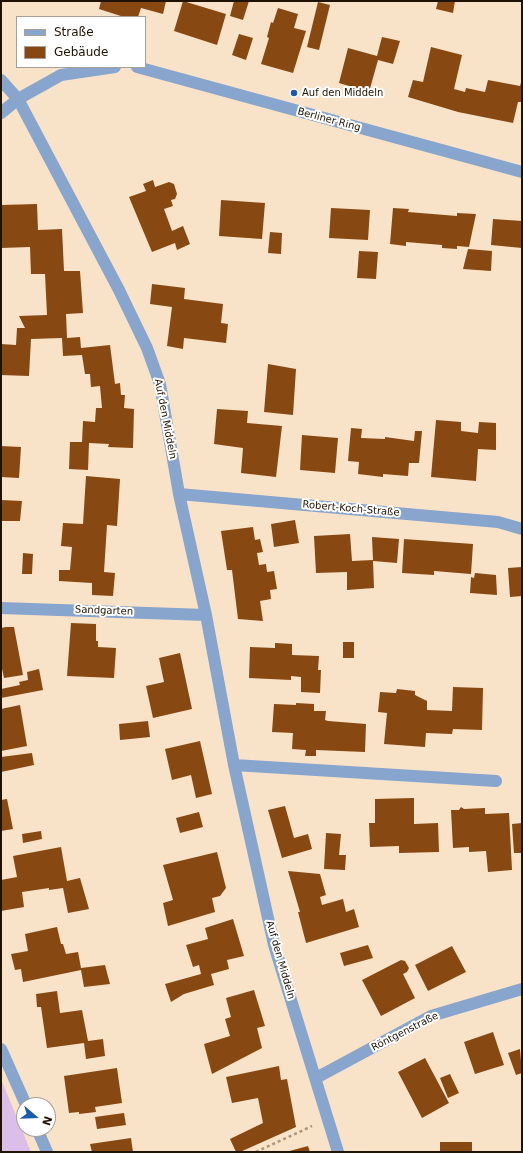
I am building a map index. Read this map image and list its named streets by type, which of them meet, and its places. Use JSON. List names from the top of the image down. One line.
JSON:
{"streets":{"street":["Berliner Ring","Auf den Middeln","Robert-Koch-Straße","Sandgarten","Röntgenstraße"]},"crossings":[["Auf den Middeln","Robert-Koch-Straße"],["Auf den Middeln","Sandgarten"],["Auf den Middeln","Röntgenstraße"]],"places":["Auf den Middeln"],"legend":["Straße","Gebäude"],"north":"right"}
